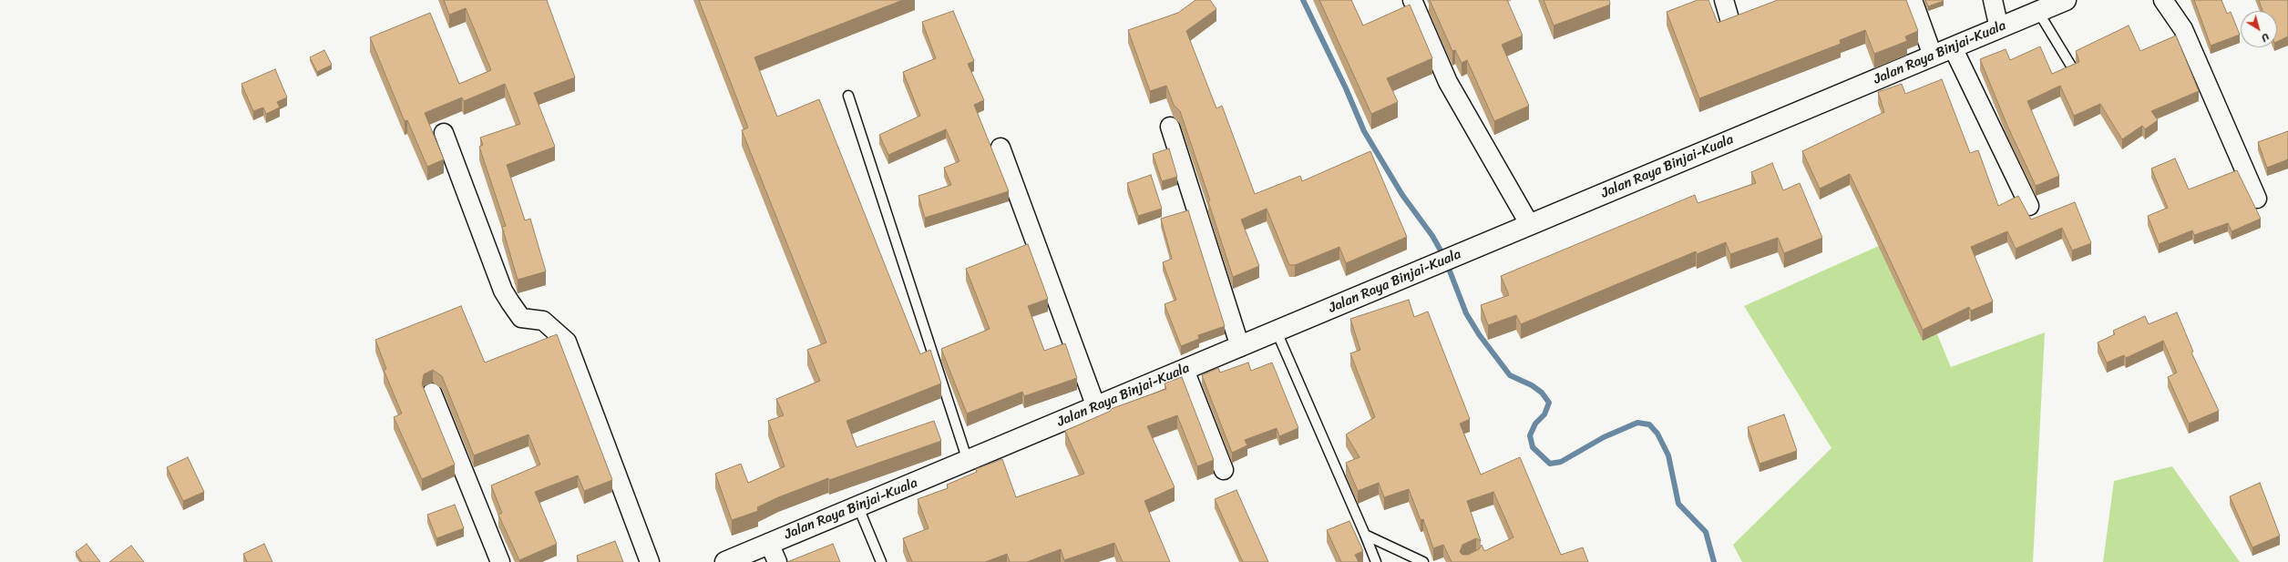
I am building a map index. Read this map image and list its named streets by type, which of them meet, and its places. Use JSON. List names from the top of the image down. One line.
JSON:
{"streets":{"main road":["Jalan Raya Binjai-Kuala"]},"north":"bottom right"}
